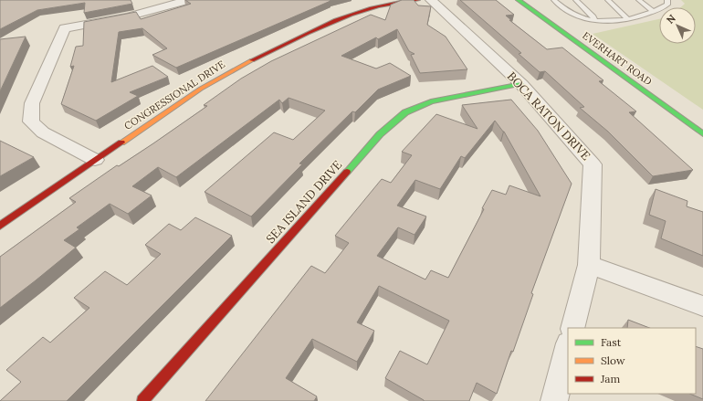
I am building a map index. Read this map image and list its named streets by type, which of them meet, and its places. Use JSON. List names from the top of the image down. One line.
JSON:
{"streets":{"street":["EVERHART ROAD","CONGRESSIONAL DRIVE","BOCA RATON DRIVE","SEA ISLAND DRIVE"]},"crossings":[["BOCA RATON DRIVE","SEA ISLAND DRIVE"]],"legend":["Fast","Slow","Jam"],"north":"top left"}
